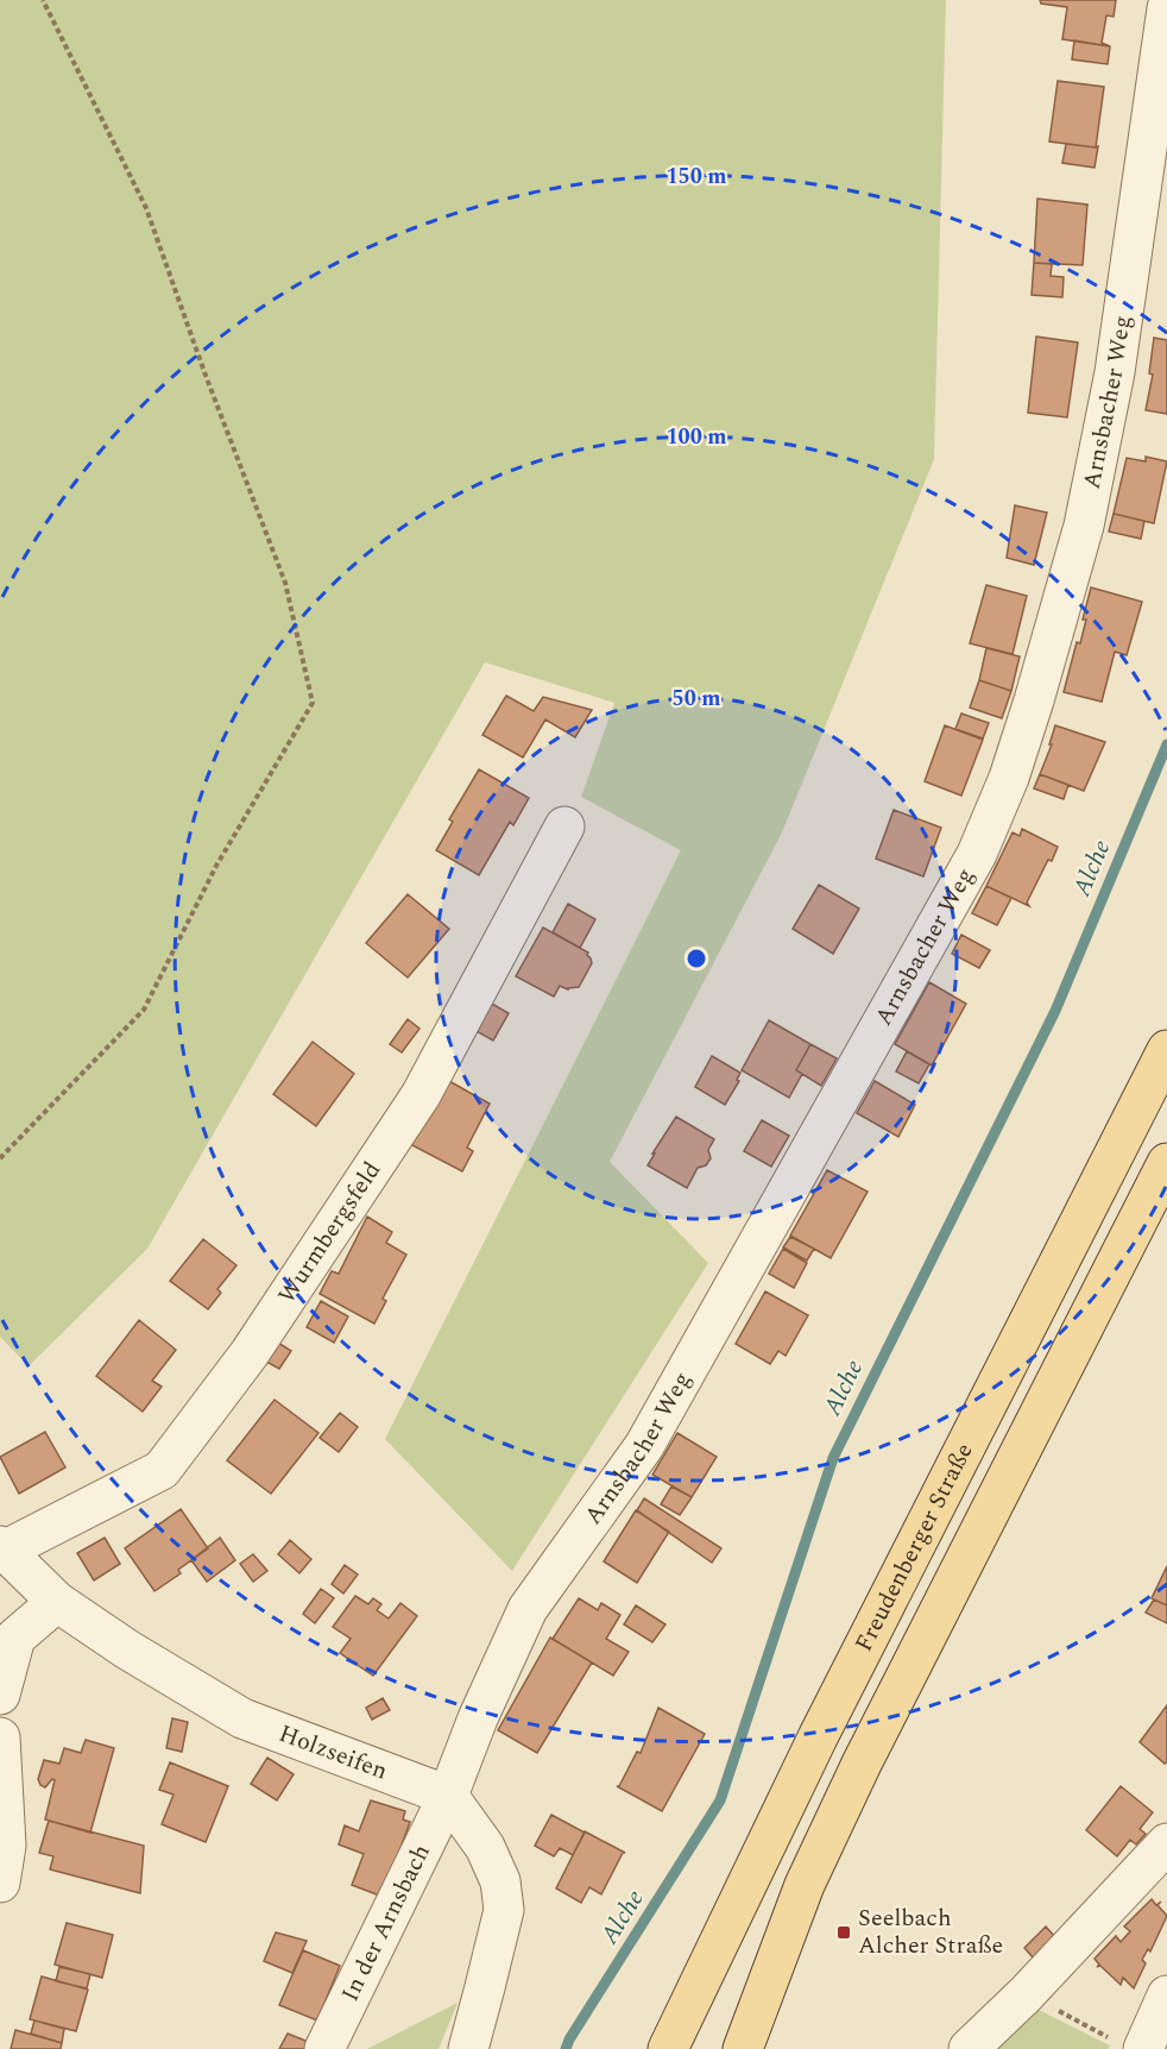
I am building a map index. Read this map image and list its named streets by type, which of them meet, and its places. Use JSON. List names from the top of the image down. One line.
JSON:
{"streets":{"main road":["Freudenberger Straße"],"street":["Arnsbacher Weg","Wurmbergsfeld","Holzseifen","In der Arnsbach"]},"crossings":[["Arnsbacher Weg","Holzseifen"],["Arnsbacher Weg","In der Arnsbach"],["Wurmbergsfeld","Holzseifen"],["Holzseifen","In der Arnsbach"]],"water":["Alche"],"places":{"transit":["Seelbach Alcher Straße"]},"rings":["150 m","100 m","50 m"]}
